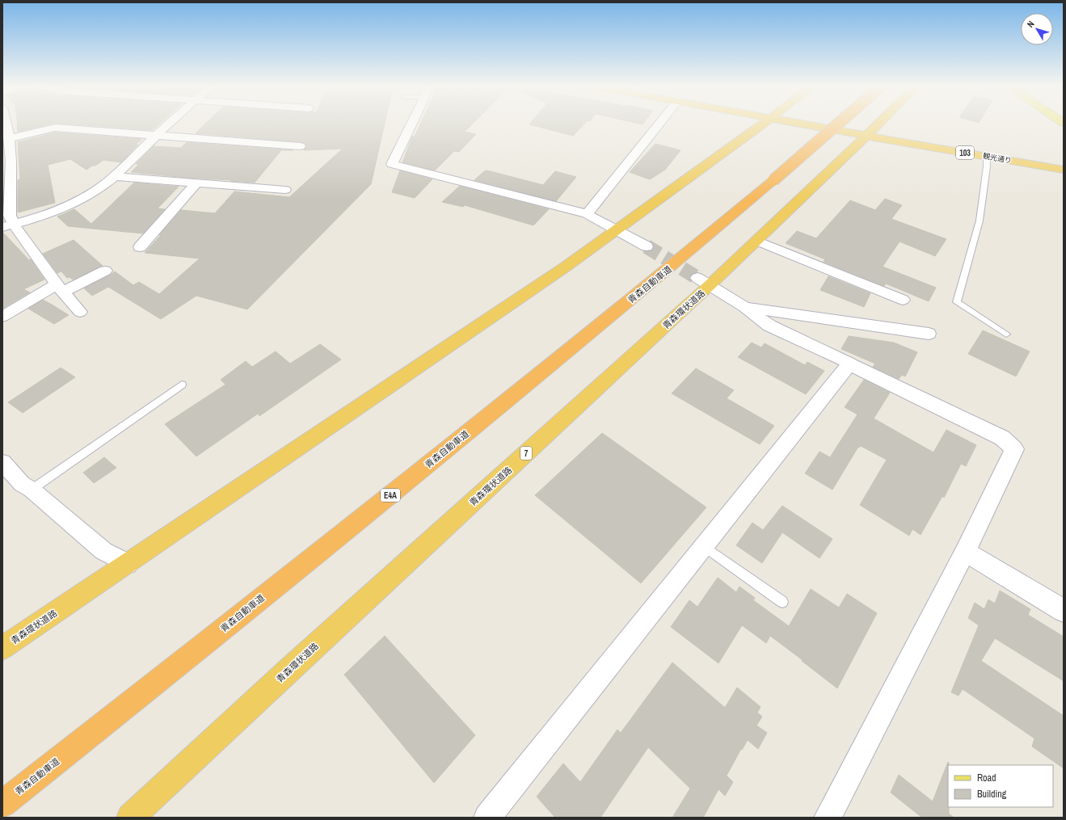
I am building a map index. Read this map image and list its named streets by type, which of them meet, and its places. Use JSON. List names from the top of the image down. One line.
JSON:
{"streets":{"highway":["103","観光通り","青森自動車道","青森環状道路","7","E4A"]},"crossings":[["観光通り","青森環状道路"]],"legend":["Road","Building"],"north":"top left"}
